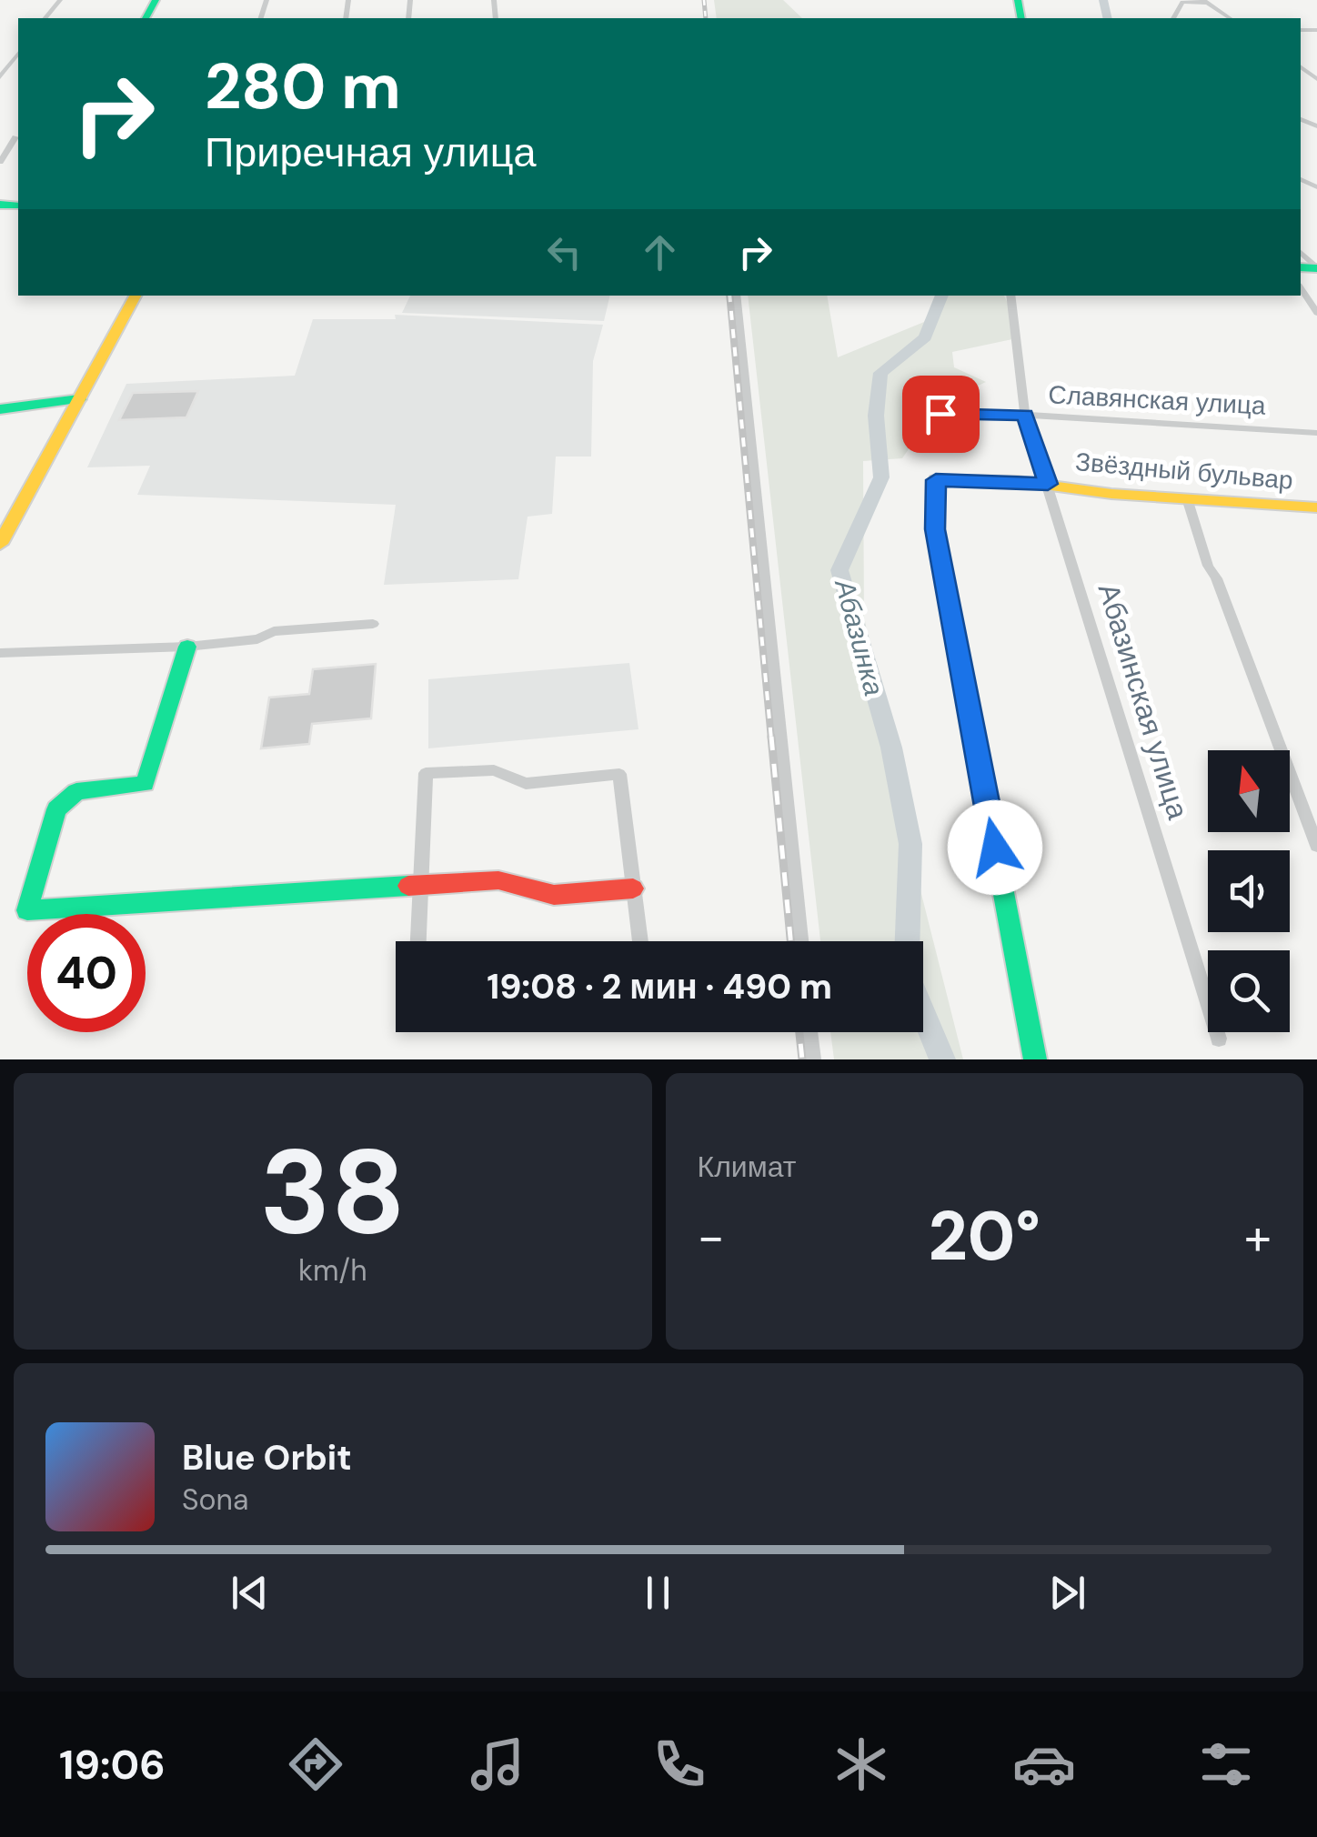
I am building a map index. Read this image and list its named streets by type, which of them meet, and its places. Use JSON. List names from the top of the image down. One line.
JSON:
{"streets":{"street":["Славянская улица","Звёздный бульвар","Абазинская улица"]},"crossings":[["Славянская улица","Абазинская улица"],["Звёздный бульвар","Абазинская улица"]],"water":["Абазинка"],"north":"top","page":{"turn":["280 m","Приречная улица"],"limit":"40","trip":"19:08 · 2 мин · 490 m","tile":[["38","km/h"],"Климат"],"heat":["−","20°","+"],"song":["Blue Orbit","Sona"],"tabs":"19:06"}}
